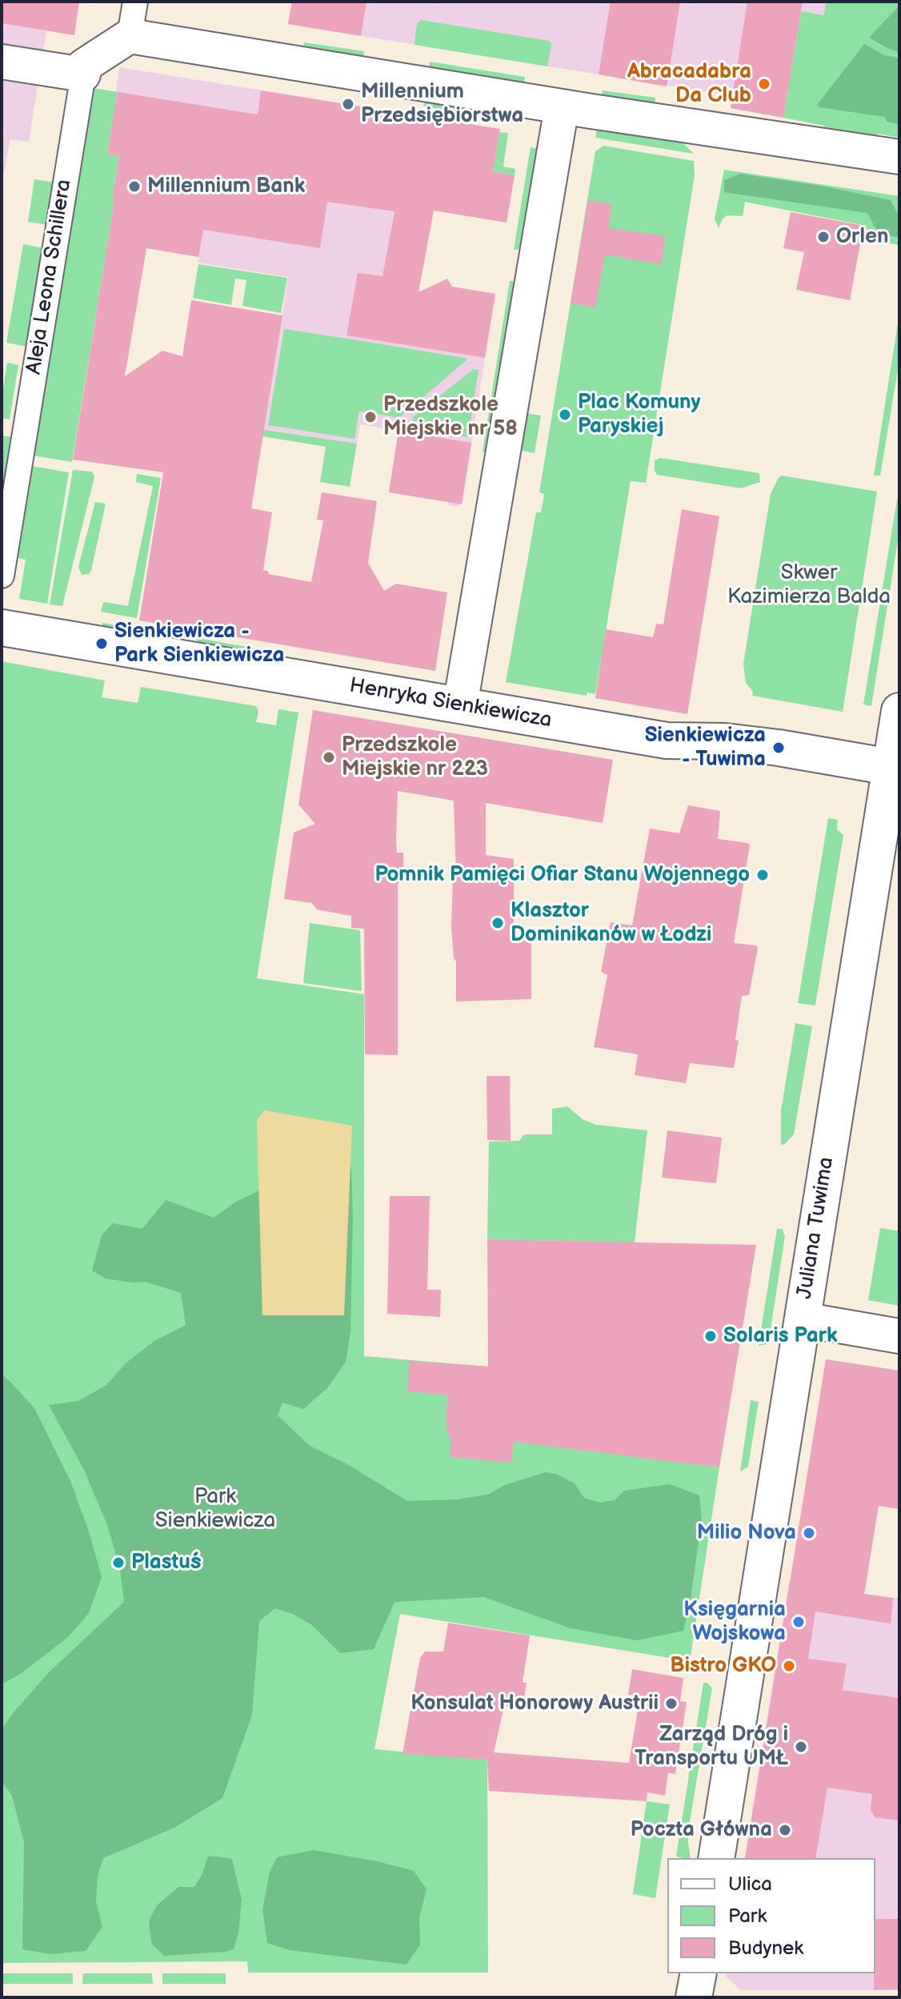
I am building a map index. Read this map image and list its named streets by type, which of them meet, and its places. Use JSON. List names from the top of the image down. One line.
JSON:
{"streets":{"street":["Aleja Leona Schillera","Henryka Sienkiewicza","Juliana Tuwima"]},"crossings":[["Henryka Sienkiewicza","Juliana Tuwima"]],"parks":["Skwer Kazimierza Balda","Park Sienkiewicza"],"places":["Abracadabra Da Club","Millennium Przedsiębiorstwa","Millennium Bank","Orlen","Plac Komuny Paryskiej","Przedszkole Miejskie nr 58","Sienkiewicza - Park Sienkiewicza","Sienkiewicza - Tuwima","Przedszkole Miejskie nr 223","Pomnik Pamięci Ofiar Stanu Wojennego","Klasztor Dominikanów w Łodzi","Solaris Park","Milio Nova","Plastuś","Księgarnia Wojskowa","Bistro GKO","Konsulat Honorowy Austrii","Zarząd Dróg i Transportu UMŁ","Poczta Główna"],"legend":["Ulica","Park","Budynek"]}
